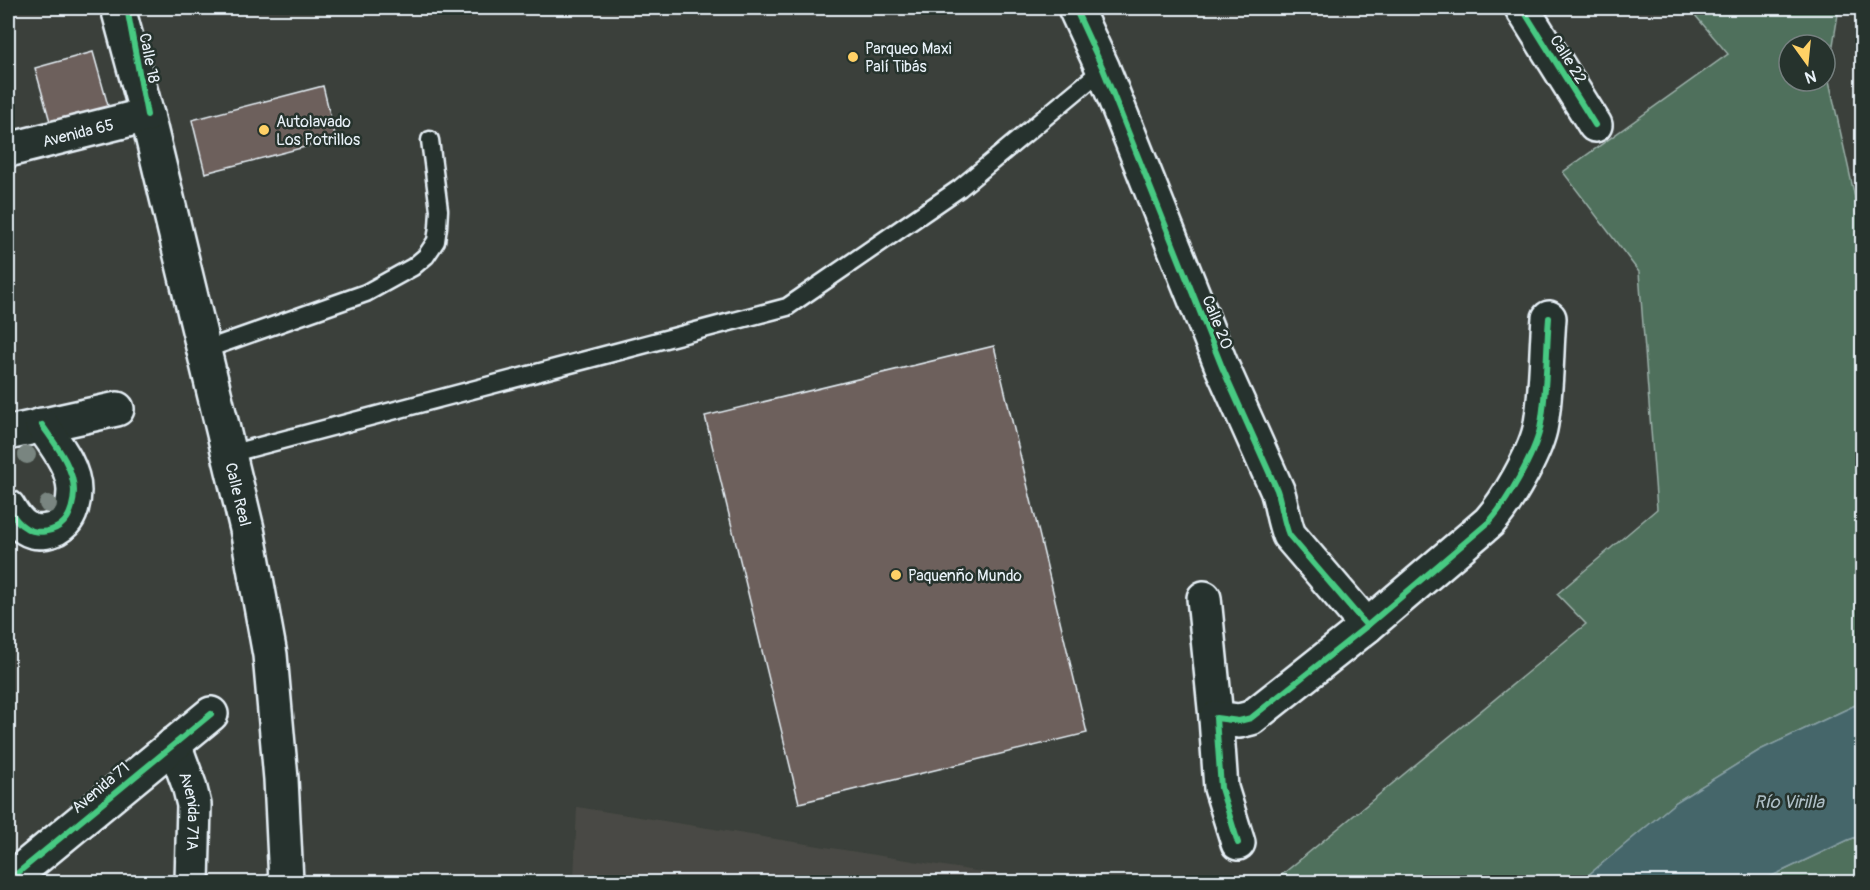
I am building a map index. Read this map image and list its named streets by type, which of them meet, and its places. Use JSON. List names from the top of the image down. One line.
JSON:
{"streets":{"street":["Calle 18","Calle 22","Avenida 65","Calle 20","Calle Real","Avenida 71","Avenida 71A"]},"crossings":[["Calle 18","Avenida 65"],["Calle 18","Calle Real"],["Avenida 65","Calle Real"],["Avenida 71","Avenida 71A"]],"water":["Río Virilla"],"places":["Parqueo Maxi Palí Tibás","Autolavado Los Potrillos","Paquenño Mundo"],"north":"bottom"}
